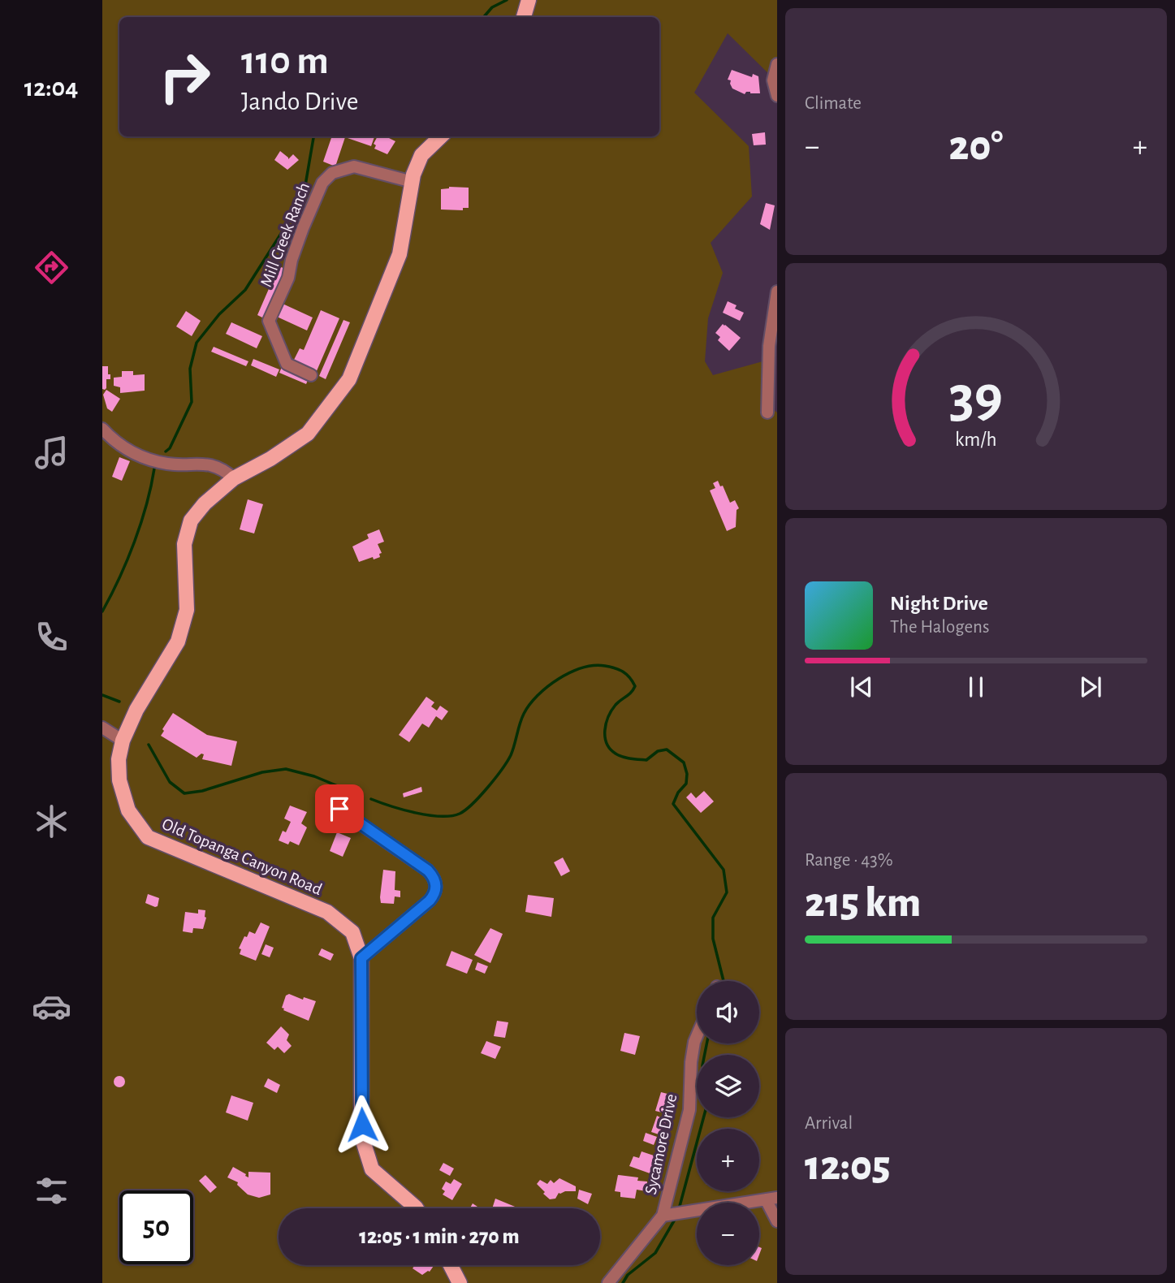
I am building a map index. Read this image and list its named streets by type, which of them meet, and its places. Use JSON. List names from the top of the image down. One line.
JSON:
{"streets":{"main road":["Old Topanga Canyon Road"],"street":["Mill Creek Ranch","Sycamore Drive"]},"crossings":[["Mill Creek Ranch","Old Topanga Canyon Road"]],"page":{"tabs":"12:04","tile":["Climate",["Range · 43%","215 km"],["Arrival","12:05"]],"turn":["110 m","Jando Drive"],"heat":["−","20°","+"],"song":["Night Drive","The Halogens"],"map_buttons":["+","−"],"limit":"50","trip":"12:05 · 1 min · 270 m","gauge":["39","km/h"]}}
